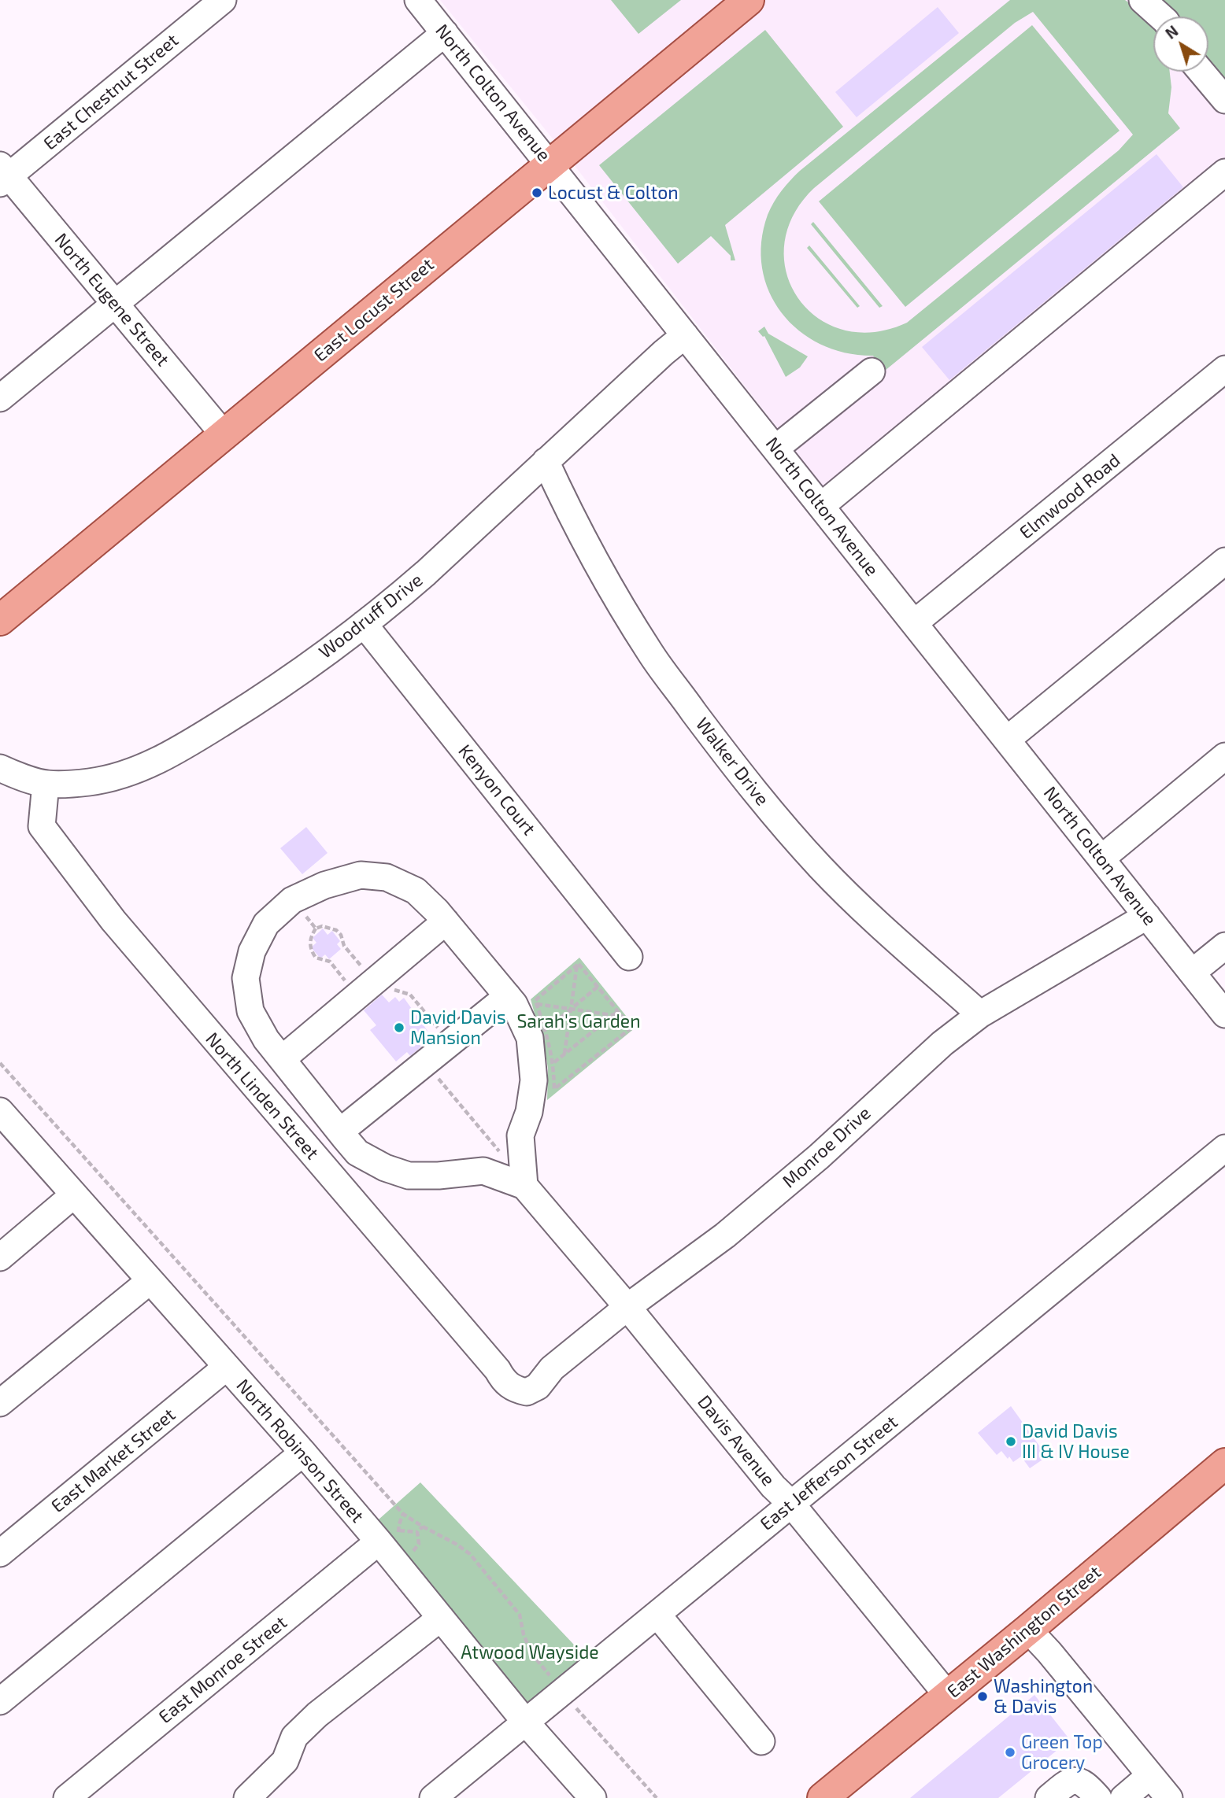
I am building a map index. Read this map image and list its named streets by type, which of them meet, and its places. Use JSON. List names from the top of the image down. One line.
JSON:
{"streets":{"main road":["East Locust Street","East Washington Street"],"street":["East Chestnut Street","North Colton Avenue","North Eugene Street","Elmwood Road","Woodruff Drive","Walker Drive","Kenyon Court","North Linden Street","Monroe Drive","Davis Avenue","North Robinson Street","East Market Street","East Jefferson Street","East Monroe Street"]},"crossings":[["East Chestnut Street","North Eugene Street"],["North Colton Avenue","East Locust Street"],["North Colton Avenue","Elmwood Road"],["North Colton Avenue","Woodruff Drive"],["North Colton Avenue","Monroe Drive"],["North Eugene Street","East Locust Street"],["Woodruff Drive","Walker Drive"],["Woodruff Drive","Kenyon Court"],["Woodruff Drive","North Linden Street"],["Walker Drive","Monroe Drive"],["North Linden Street","Monroe Drive"],["Monroe Drive","Davis Avenue"],["Davis Avenue","East Jefferson Street"],["Davis Avenue","East Washington Street"],["North Robinson Street","East Market Street"],["North Robinson Street","East Jefferson Street"],["North Robinson Street","East Monroe Street"]],"parks":["Sarah's Garden","Atwood Wayside"],"places":["Locust & Colton","David Davis Mansion","David Davis III & IV House","Washington & Davis","Green Top Grocery"],"north":"top left"}
